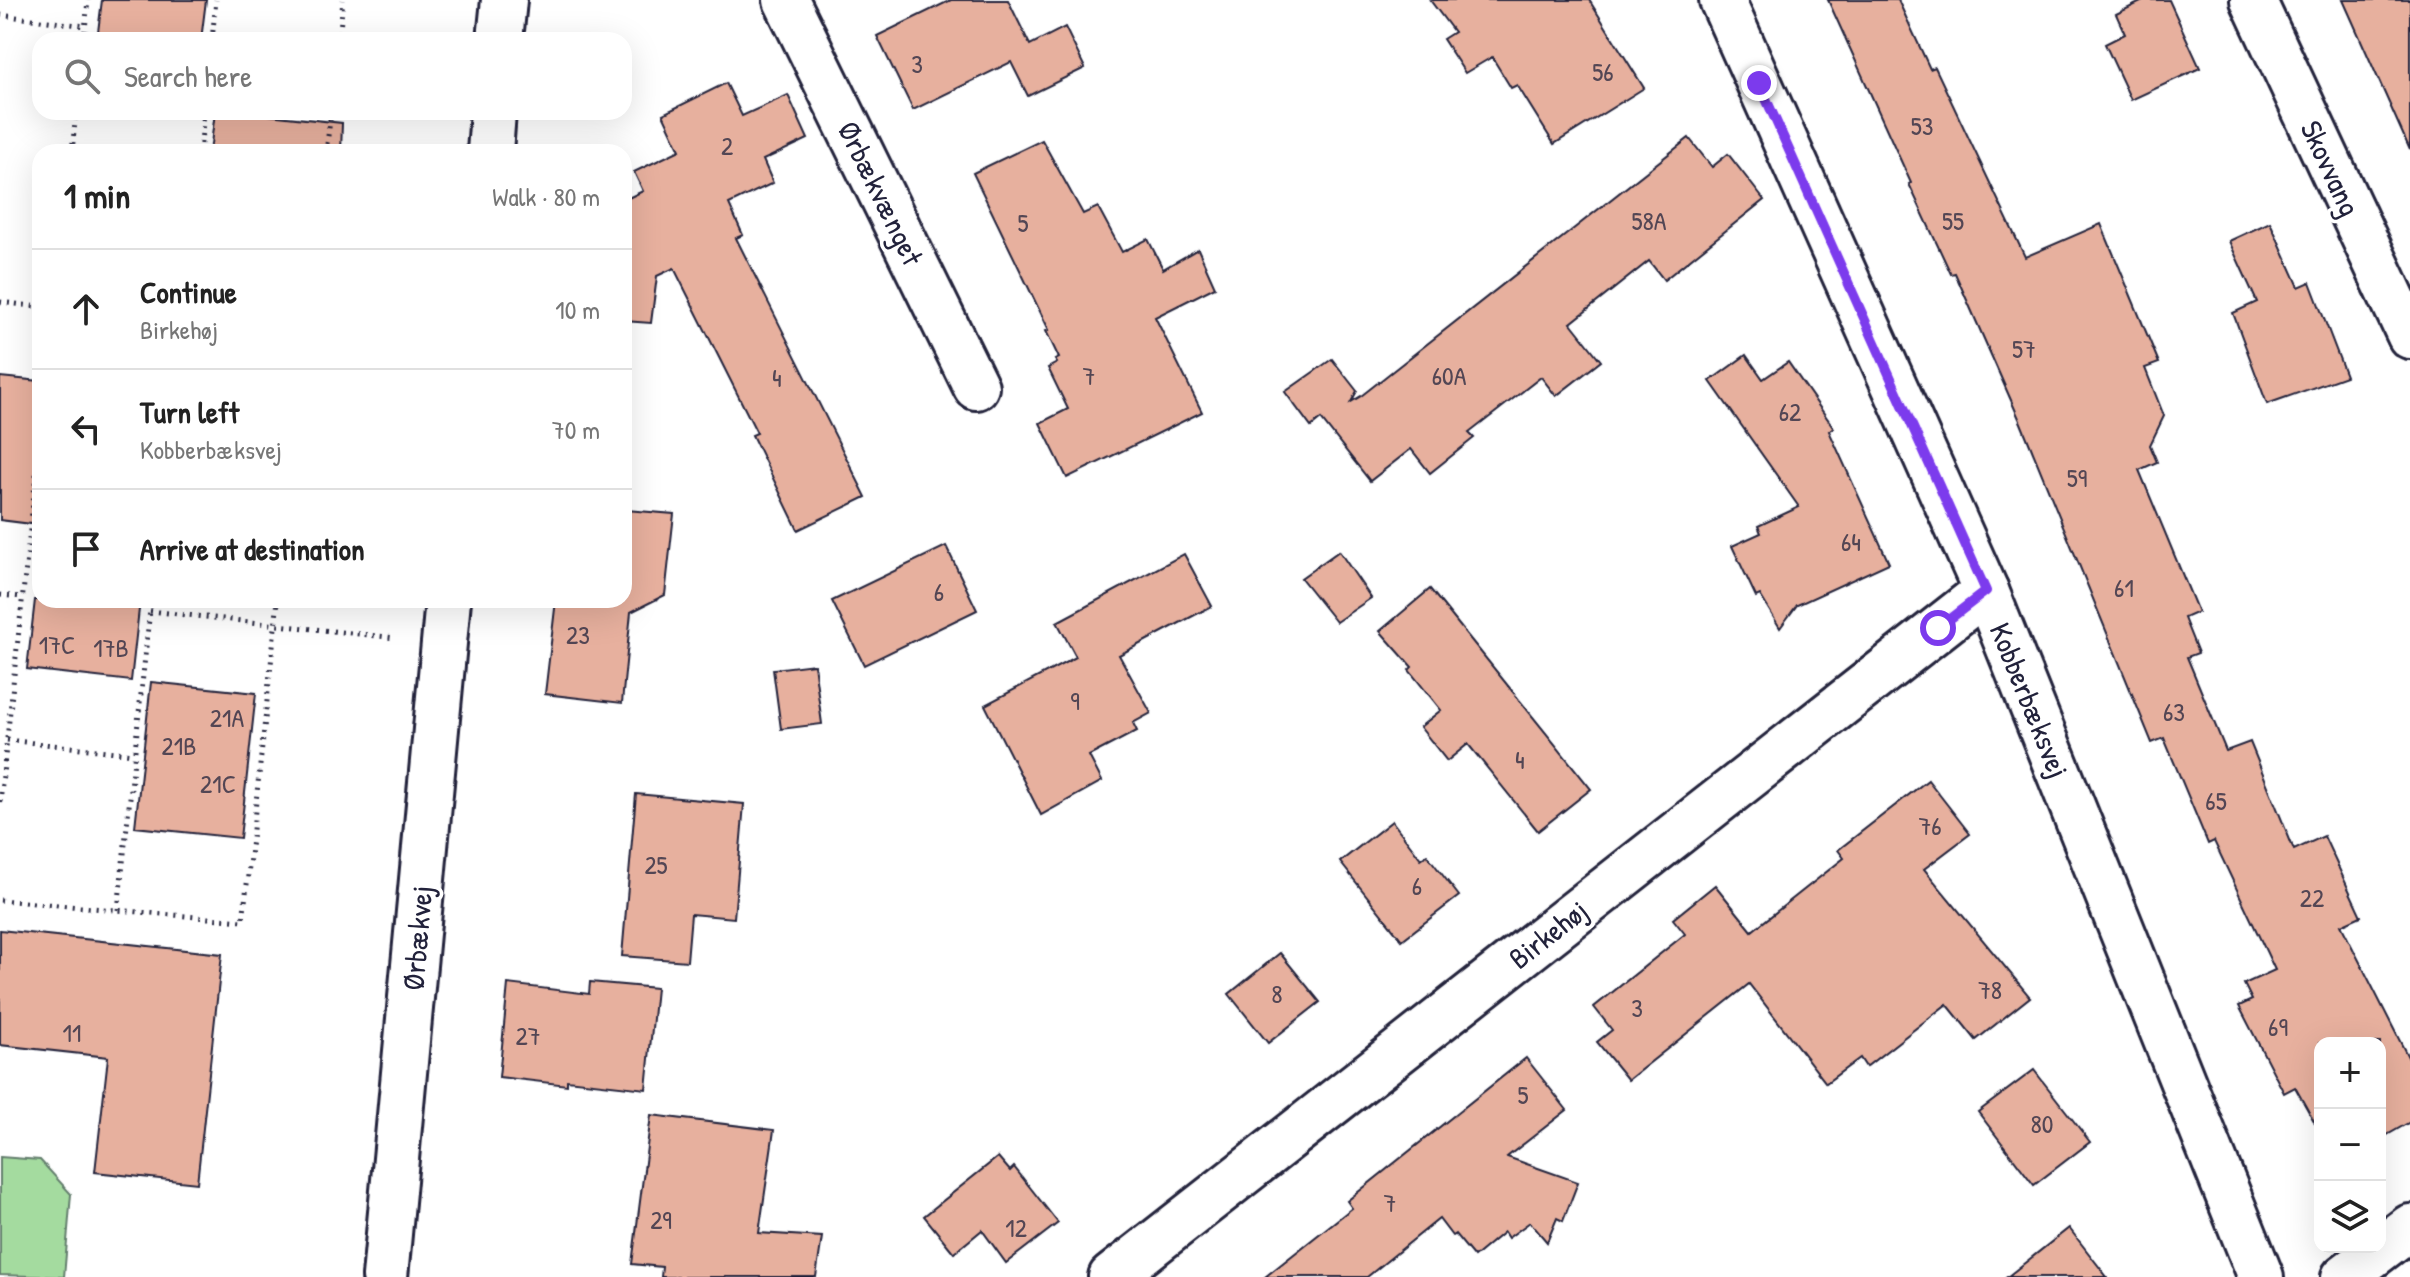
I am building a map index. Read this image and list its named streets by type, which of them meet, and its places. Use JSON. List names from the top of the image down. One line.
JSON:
{"streets":{"street":["Skovvang","Ørbækvænget","Kobberbæksvej","Birkehøj","Ørbækvej"]},"crossings":[["Kobberbæksvej","Birkehøj"]],"house_numbers":["3","56","53","2","58A","55","5","57","7","60A","4","62","59","64","61","6","23","17C","17B","9","63","21A","21B","4","21C","65","76","25","6","22","78","8","3","69","11","27","5","80","7","29","12"],"page":{"search":"Search here","heading":["1 min","Walk · 80 m"],"list":[["Continue","Birkehøj","10 m"],["Turn left","Kobberbæksvej","70 m"],"Arrive at destination"],"map_buttons":["+","−"]}}
